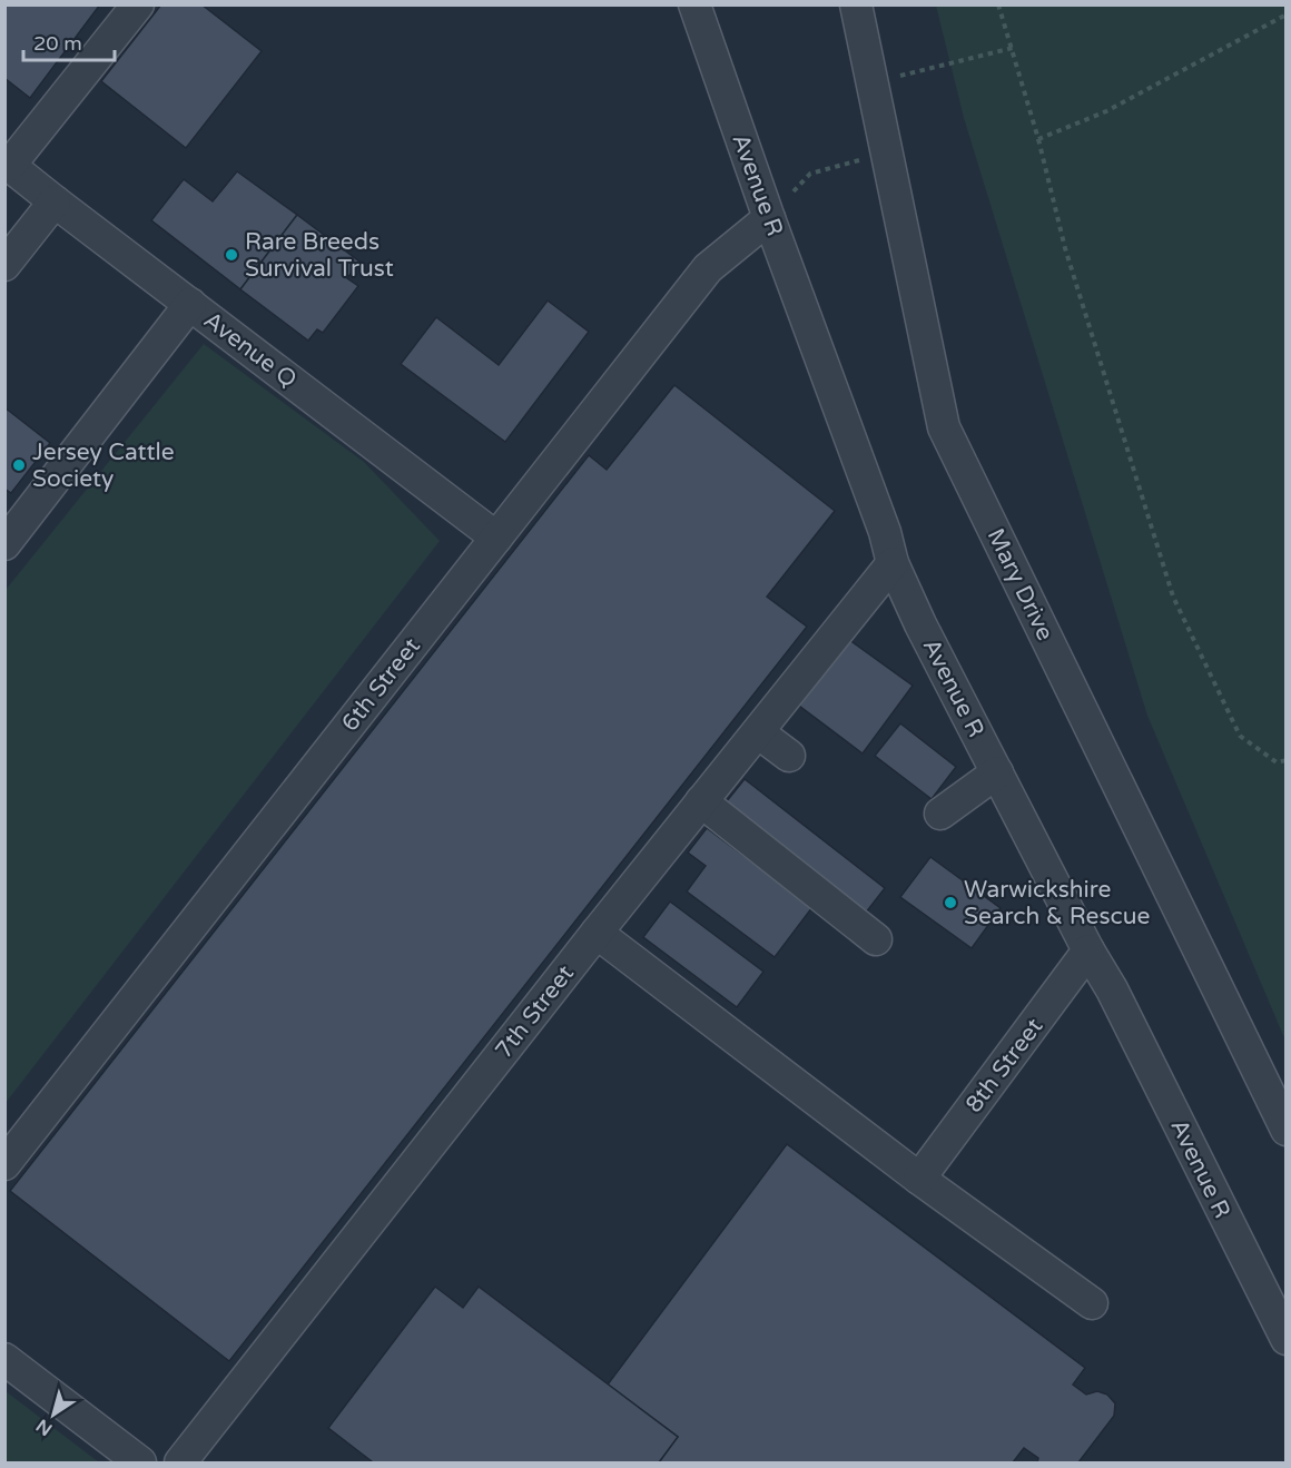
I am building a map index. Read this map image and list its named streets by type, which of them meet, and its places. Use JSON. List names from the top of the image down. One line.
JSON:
{"streets":{"lane":["Avenue R","Avenue Q","Mary Drive","6th Street","7th Street","8th Street"]},"crossings":[["Avenue R","6th Street"],["Avenue R","7th Street"],["Avenue R","8th Street"],["Avenue Q","6th Street"]],"places":["Rare Breeds Survival Trust","Jersey Cattle Society","Warwickshire Search & Rescue"],"scale_bar":"20 m","north":"bottom left"}
